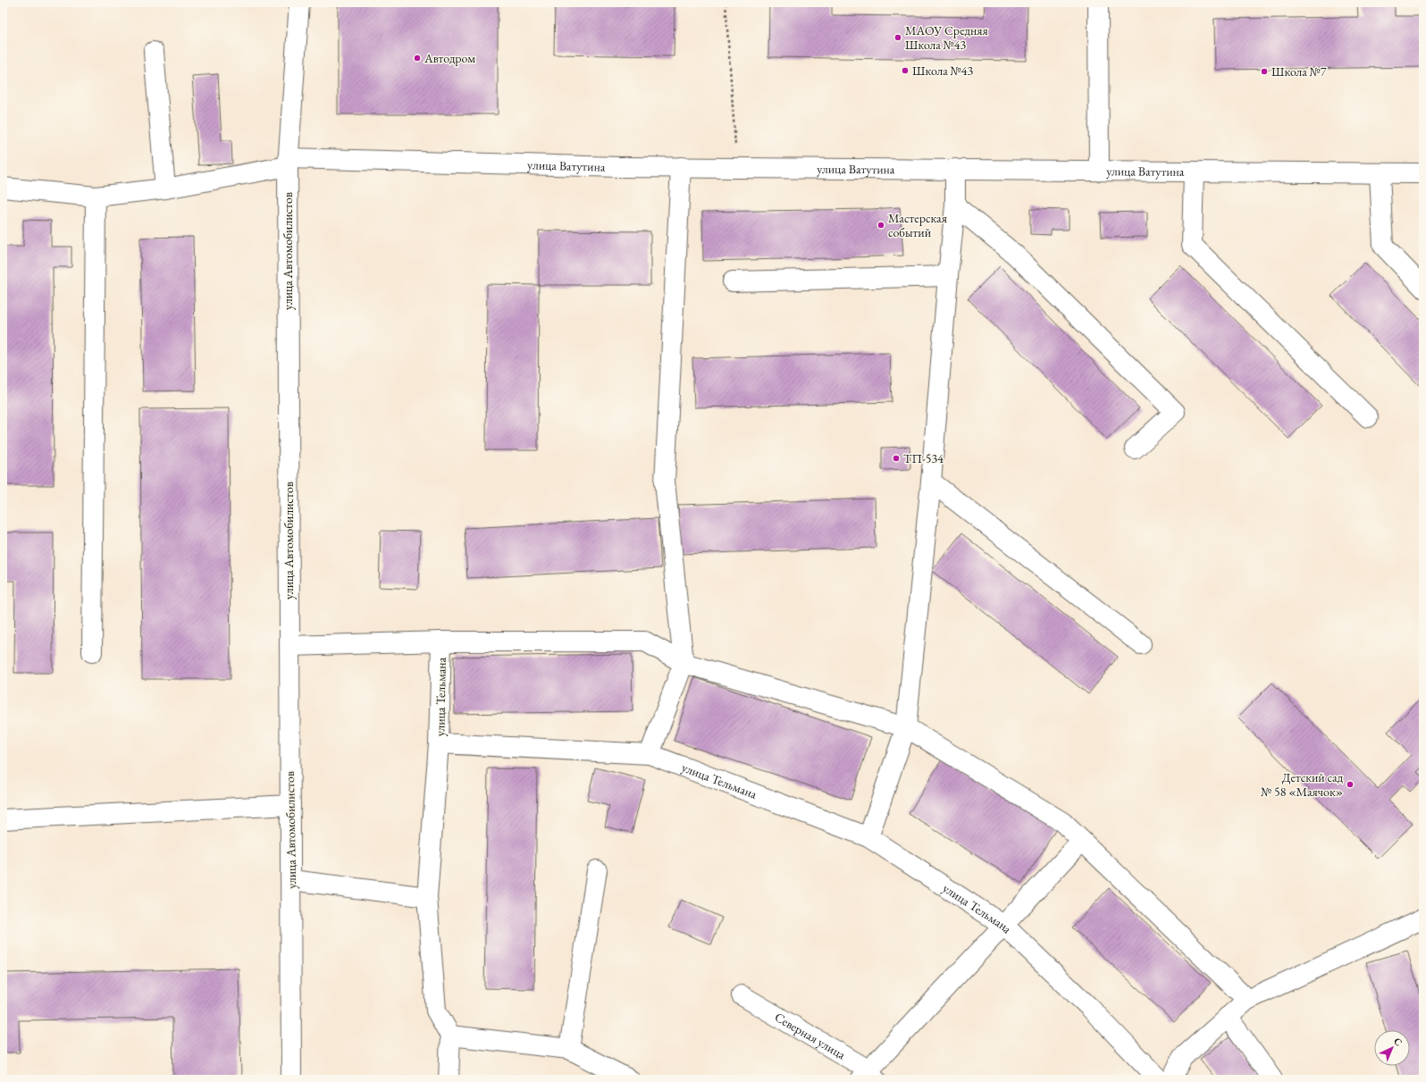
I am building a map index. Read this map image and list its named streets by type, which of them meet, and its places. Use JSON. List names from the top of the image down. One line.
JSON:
{"streets":{"street":["улица Ватутина","улица Автомобилистов","улица Тельмана","Северная улица"]},"crossings":[["улица Ватутина","улица Автомобилистов"],["улица Автомобилистов","улица Тельмана"]],"places":["МАОУ Средняя Школа №43","Автодром","Школа №43","Школа №7","Мастерская событий","ТП-534","Детский сад № 58 «Маячок»"],"north":"top right"}
